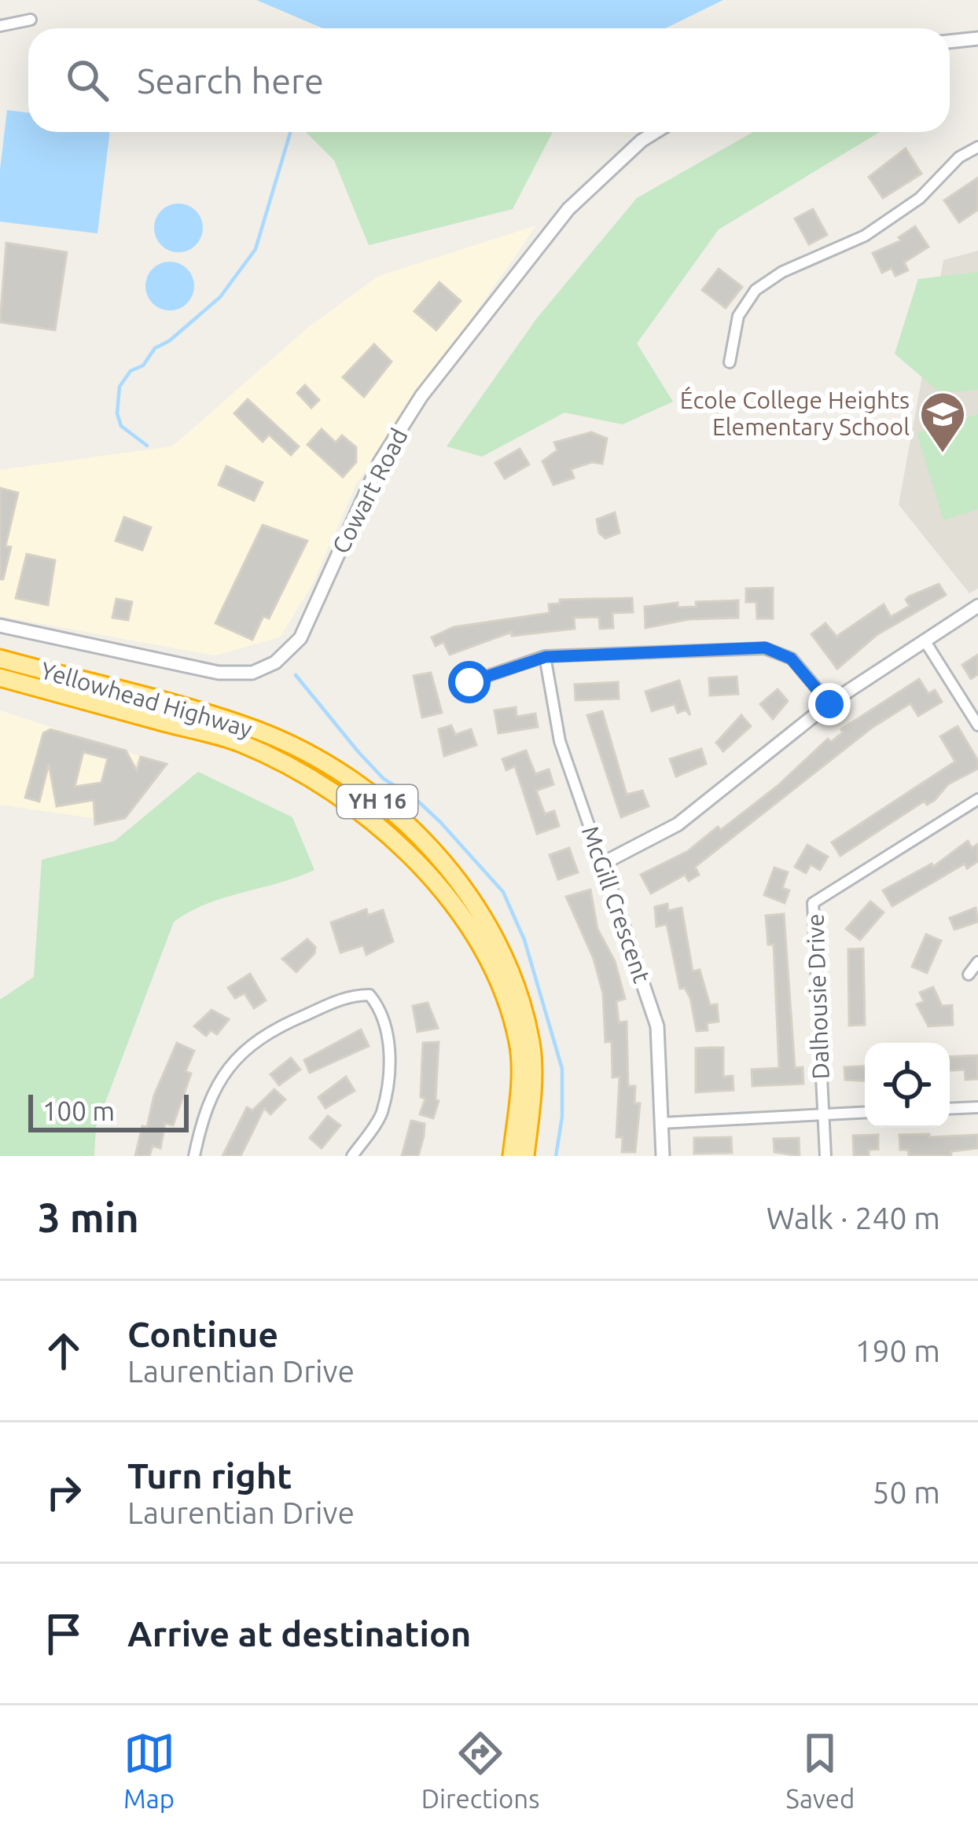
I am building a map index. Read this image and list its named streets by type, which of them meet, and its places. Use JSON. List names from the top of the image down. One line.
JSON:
{"streets":{"highway":["Yellowhead Highway","YH 16"],"street":["Cowart Road","McGill Crescent","Dalhousie Drive"]},"places":{"school or university":["École College Heights Elementary School"]},"scale_bar":"100 m","page":{"search":"Search here","scale":"100 m","heading":["3 min","Walk · 240 m"],"list":[["Continue","Laurentian Drive","190 m"],["Turn right","Laurentian Drive","50 m"],"Arrive at destination"],"nav":["Map","Directions","Saved"]}}
